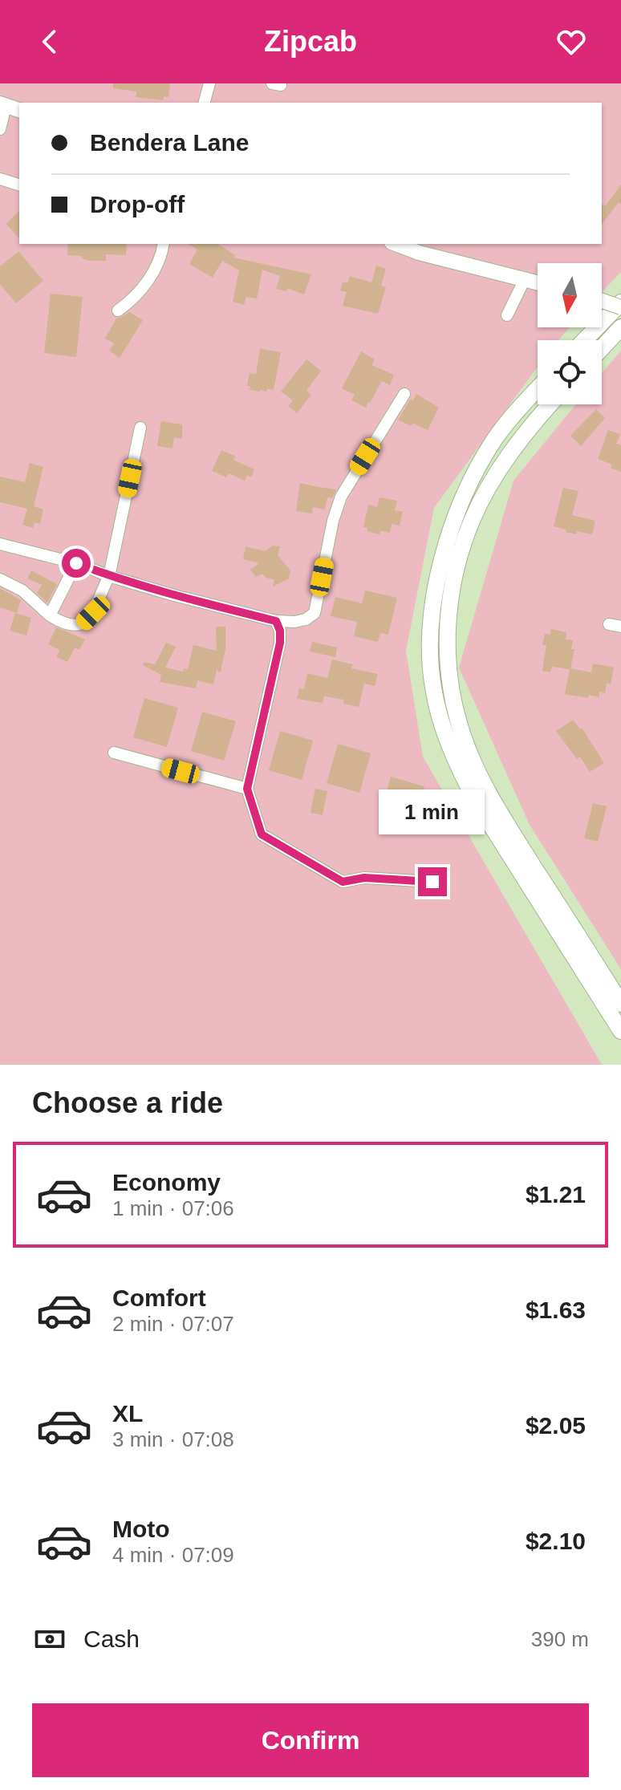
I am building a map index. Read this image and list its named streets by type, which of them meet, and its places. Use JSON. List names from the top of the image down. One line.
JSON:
{"north":"bottom","page":{"header":"Zipcab","banner":["Bendera Lane","Drop-off"],"bubble":"1 min","heading":"Choose a ride","list":[{"name":"Economy","note":"1 min · 07:06","value":"$1.21"},{"name":"Comfort","note":"2 min · 07:07","value":"$1.63"},{"name":"XL","note":"3 min · 07:08","value":"$2.05"},{"name":"Moto","note":"4 min · 07:09","value":"$2.10"}],"pay":["Cash","390 m"],"buttons":"Confirm"}}
